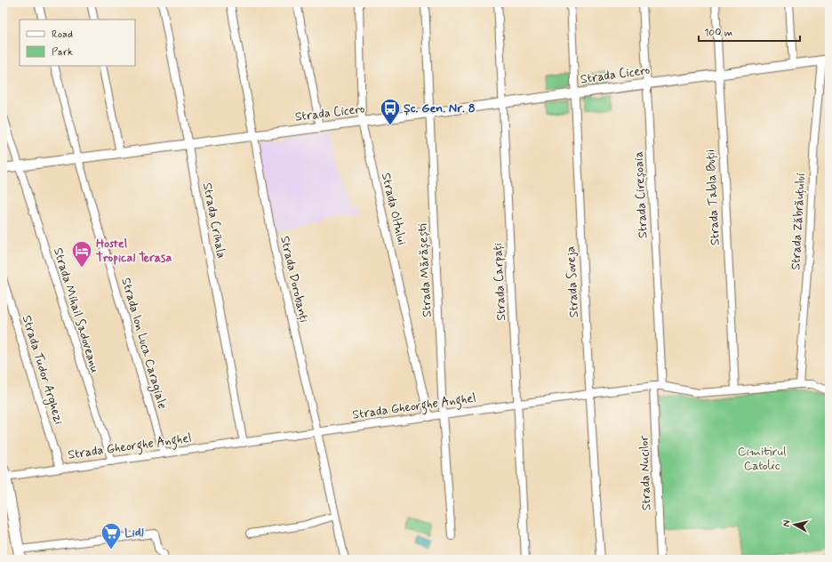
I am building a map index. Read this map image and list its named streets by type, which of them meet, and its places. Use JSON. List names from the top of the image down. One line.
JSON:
{"streets":{"street":["Strada Cicero","Strada Cireșoaia","Strada Tabla Buții","Strada Oltului","Strada Crihala","Strada Zăbrăuțului","Strada Mărășești","Strada Dorobanți","Strada Carpați","Strada Soveja","Strada Mihail Sadoveanu","Strada Ion Luca Caragiale","Strada Tudor Arghezi","Strada Gheorghe Anghel","Strada Nucilor"]},"crossings":[["Strada Cicero","Strada Cireșoaia"],["Strada Cicero","Strada Tabla Buții"],["Strada Cicero","Strada Oltului"],["Strada Cicero","Strada Crihala"],["Strada Cicero","Strada Zăbrăuțului"],["Strada Cicero","Strada Mărășești"],["Strada Cicero","Strada Dorobanți"],["Strada Cicero","Strada Carpați"],["Strada Cicero","Strada Soveja"],["Strada Cicero","Strada Mihail Sadoveanu"],["Strada Cicero","Strada Ion Luca Caragiale"],["Strada Cireșoaia","Strada Gheorghe Anghel"],["Strada Tabla Buții","Strada Gheorghe Anghel"],["Strada Oltului","Strada Gheorghe Anghel"],["Strada Crihala","Strada Gheorghe Anghel"],["Strada Zăbrăuțului","Strada Gheorghe Anghel"],["Strada Mărășești","Strada Gheorghe Anghel"],["Strada Dorobanți","Strada Gheorghe Anghel"],["Strada Carpați","Strada Gheorghe Anghel"],["Strada Soveja","Strada Gheorghe Anghel"],["Strada Mihail Sadoveanu","Strada Gheorghe Anghel"],["Strada Ion Luca Caragiale","Strada Gheorghe Anghel"],["Strada Tudor Arghezi","Strada Gheorghe Anghel"],["Strada Gheorghe Anghel","Strada Nucilor"]],"parks":["Cimitirul Catolic"],"places":{"bus stop":["Șc. Gen. Nr. 8"],"hotel":["Hostel Tropical Terasa"],"supermarket":["Lidl"]},"legend":["Road","Park"],"scale_bar":"100 m","north":"left"}
